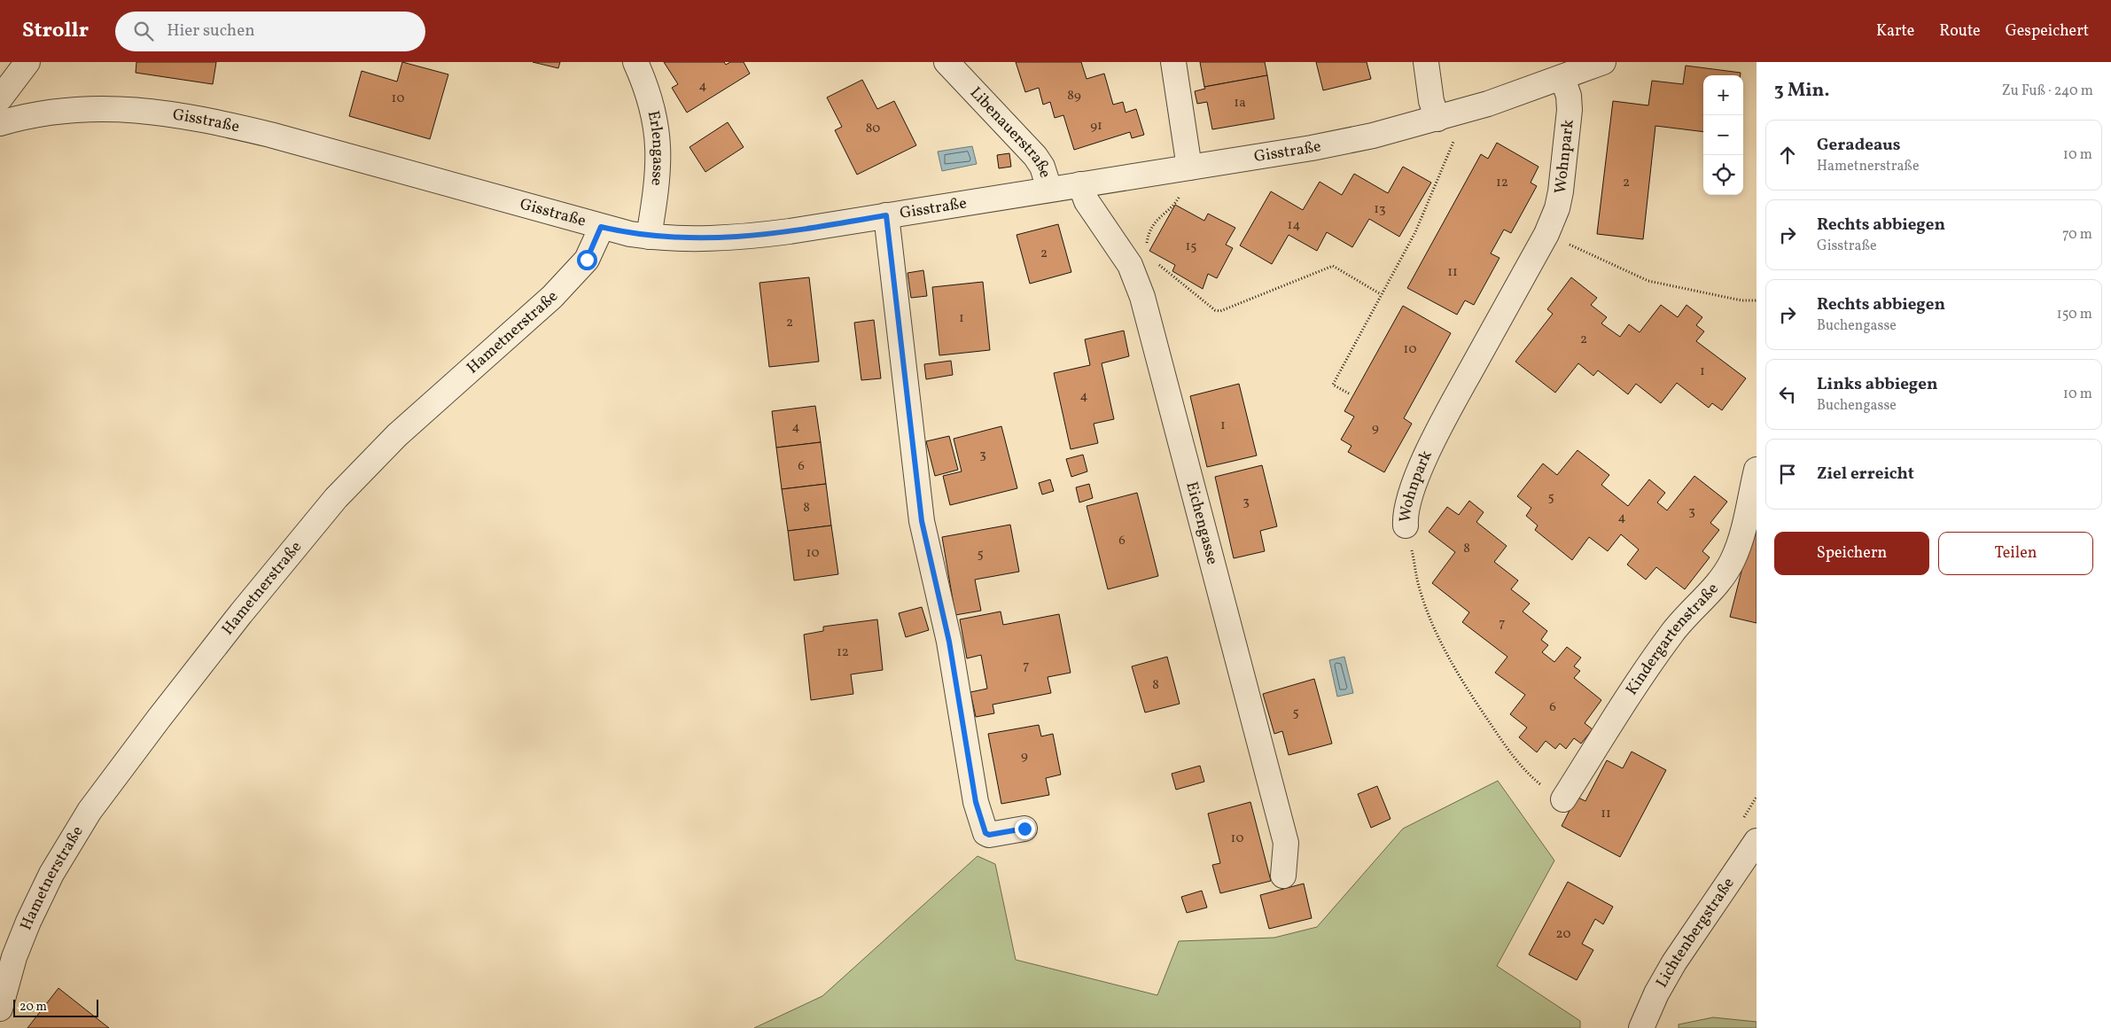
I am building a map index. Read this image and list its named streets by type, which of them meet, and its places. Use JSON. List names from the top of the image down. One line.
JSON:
{"streets":{"street":["Gisstraße","Libenauerstraße","Erlengasse","Wohnpark","Hametnerstraße","Eichengasse","Kindergartenstraße","Lichtenbergstraße"]},"crossings":[["Gisstraße","Libenauerstraße"],["Gisstraße","Erlengasse"],["Gisstraße","Wohnpark"],["Gisstraße","Hametnerstraße"],["Gisstraße","Eichengasse"],["Wohnpark","Kindergartenstraße"]],"house_numbers":["4","89","10","1a","91","80","12","2","13","14","15","2","11","1","2","2","10","1","4","1","4","9","3","6","5","3","8","3","4","6","8","10","5","7","12","7","8","6","5","9","11","10","20"],"scale_bar":"20 m","page":{"header":"Strollr","search":"Hier suchen","nav":["Karte","Route","Gespeichert"],"heading":["3 Min.","Zu Fuß · 240 m"],"map_buttons":["+","−"],"list":[["Geradeaus","Hametnerstraße","10 m"],["Rechts abbiegen","Gisstraße","70 m"],["Rechts abbiegen","Buchengasse","150 m"],["Links abbiegen","Buchengasse","10 m"],"Ziel erreicht"],"buttons":["Speichern","Teilen"],"scale":"20 m"}}
